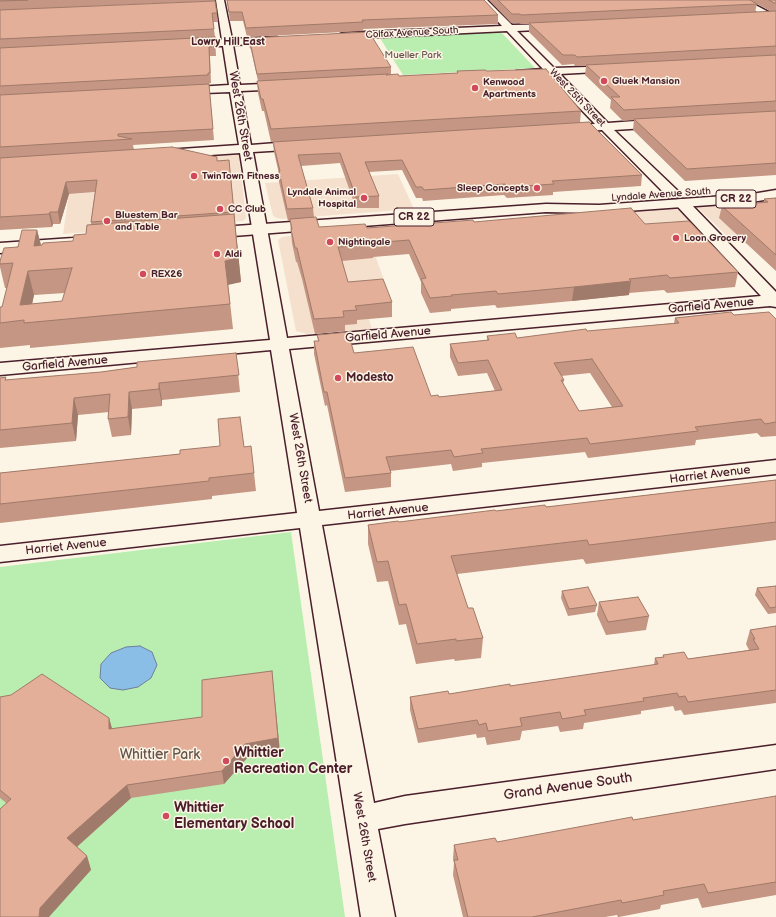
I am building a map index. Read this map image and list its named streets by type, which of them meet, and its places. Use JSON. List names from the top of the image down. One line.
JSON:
{"streets":{"main road":["Lyndale Avenue South","CR 22"],"street":["Colfax Avenue South","West 25th Street","West 26th Street","Garfield Avenue","Harriet Avenue","Grand Avenue South"]},"crossings":[["Colfax Avenue South","West 25th Street"],["West 25th Street","Lyndale Avenue South"],["West 25th Street","Garfield Avenue"],["West 26th Street","Lyndale Avenue South"],["West 26th Street","Garfield Avenue"],["West 26th Street","Harriet Avenue"],["West 26th Street","Grand Avenue South"]],"districts":["Lowry Hill East"],"parks":["Mueller Park","Whittier Park"],"places":["Gluek Mansion","Kenwood Apartments","TwinTown Fitness","Sleep Concepts","Lyndale Animal Hospital","CC Club","Bluestem Bar and Table","Loon Grocery","Nightingale","Aldi","REX26","Modesto","Whittier Recreation Center","Whittier Elementary School"]}
